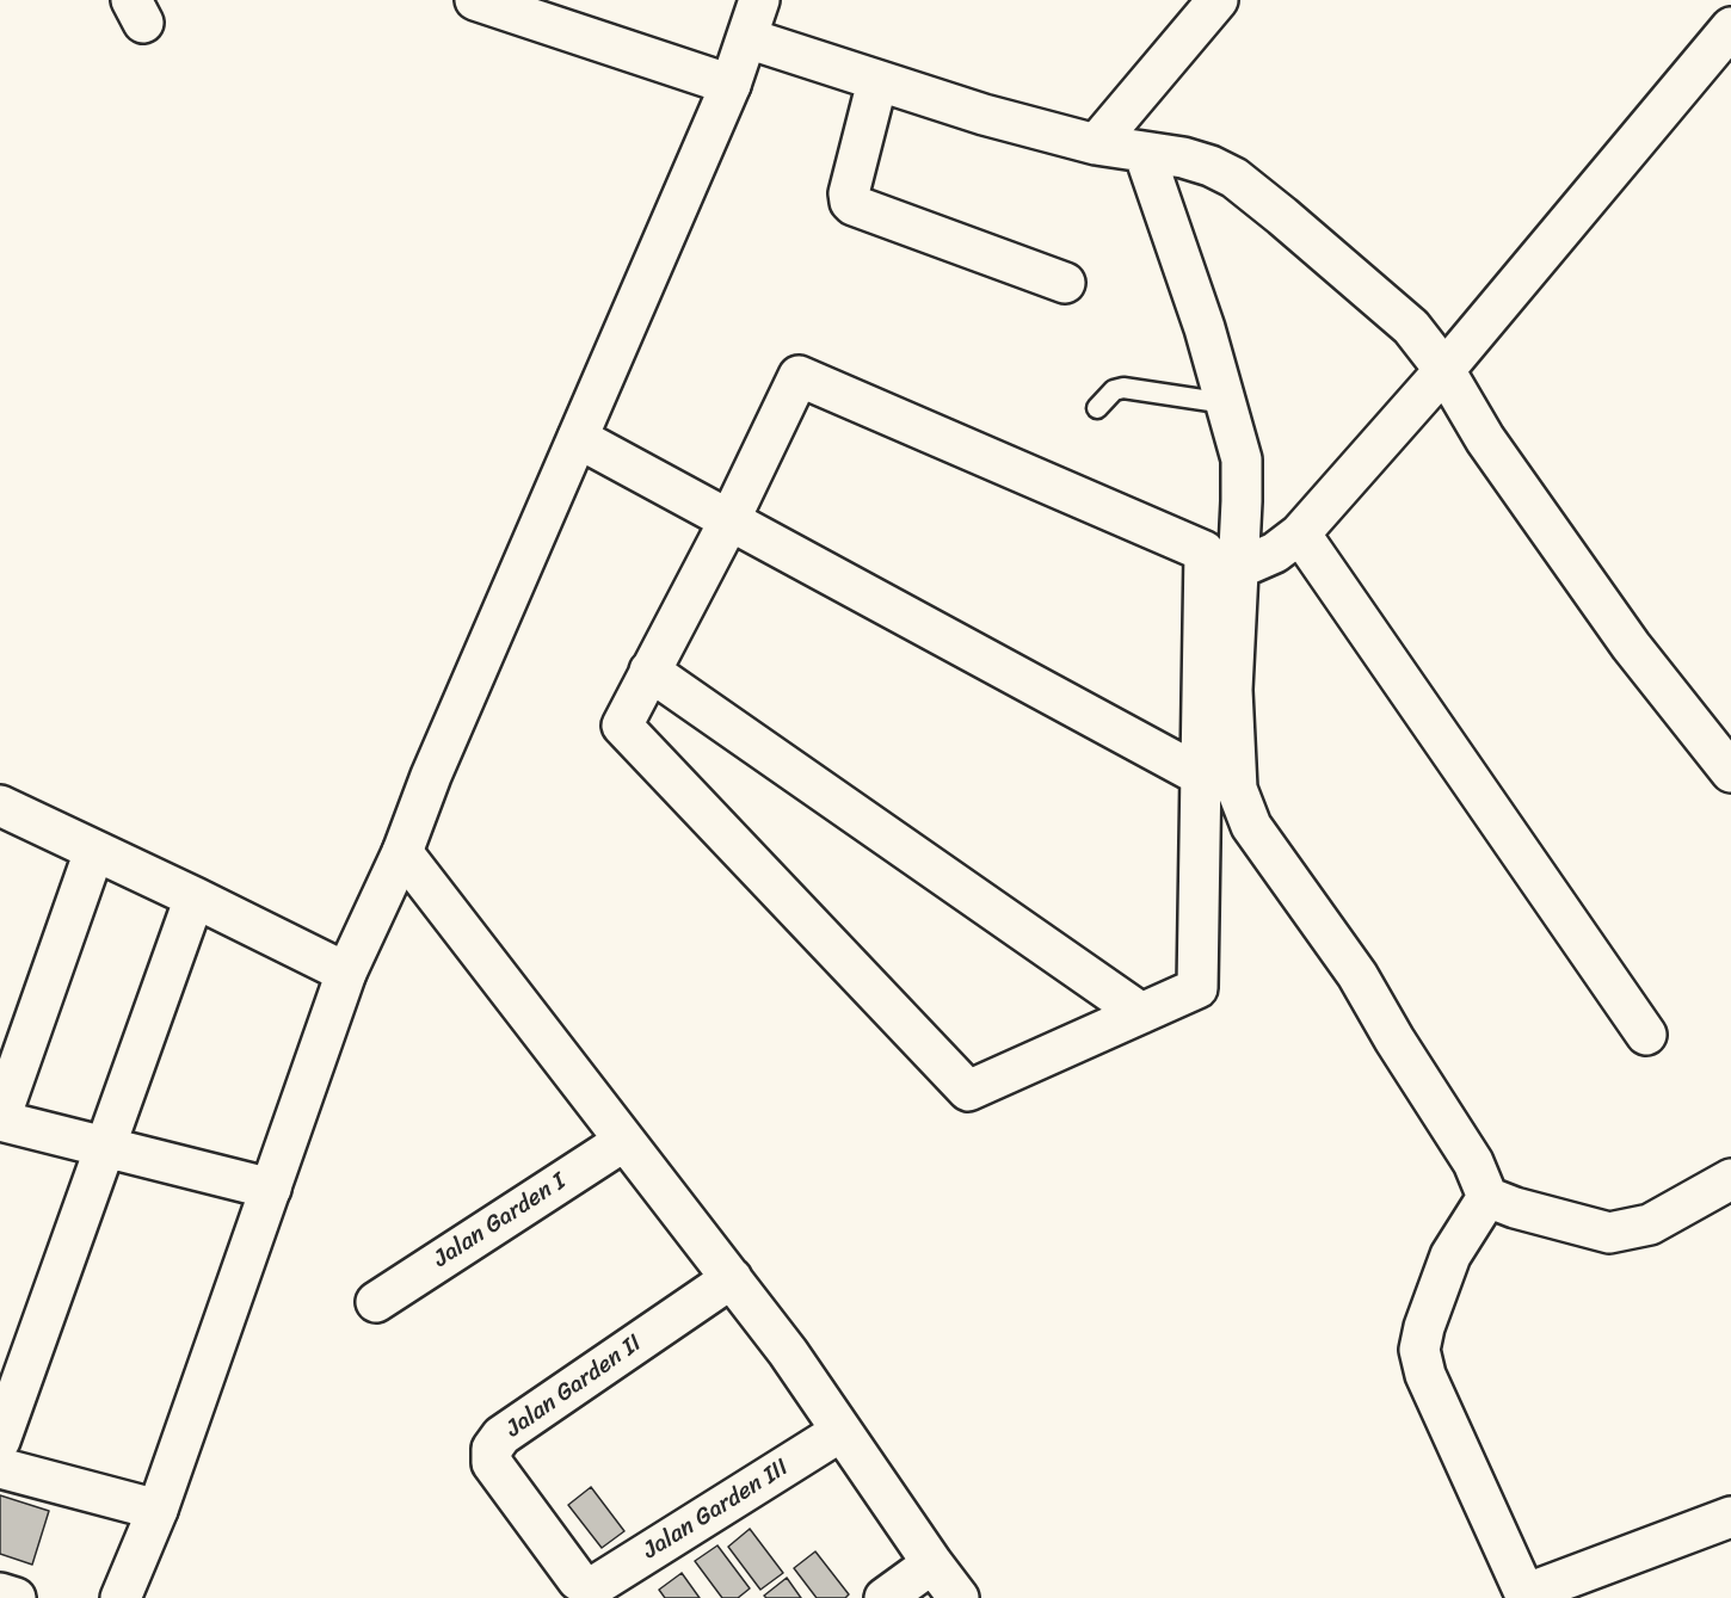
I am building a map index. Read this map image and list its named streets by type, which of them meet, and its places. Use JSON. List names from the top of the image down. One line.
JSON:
{"streets":{"street":["Jalan Garden I","Jalan Garden II","Jalan Garden III"]},"crossings":[["Jalan Garden II","Jalan Garden III"]]}
